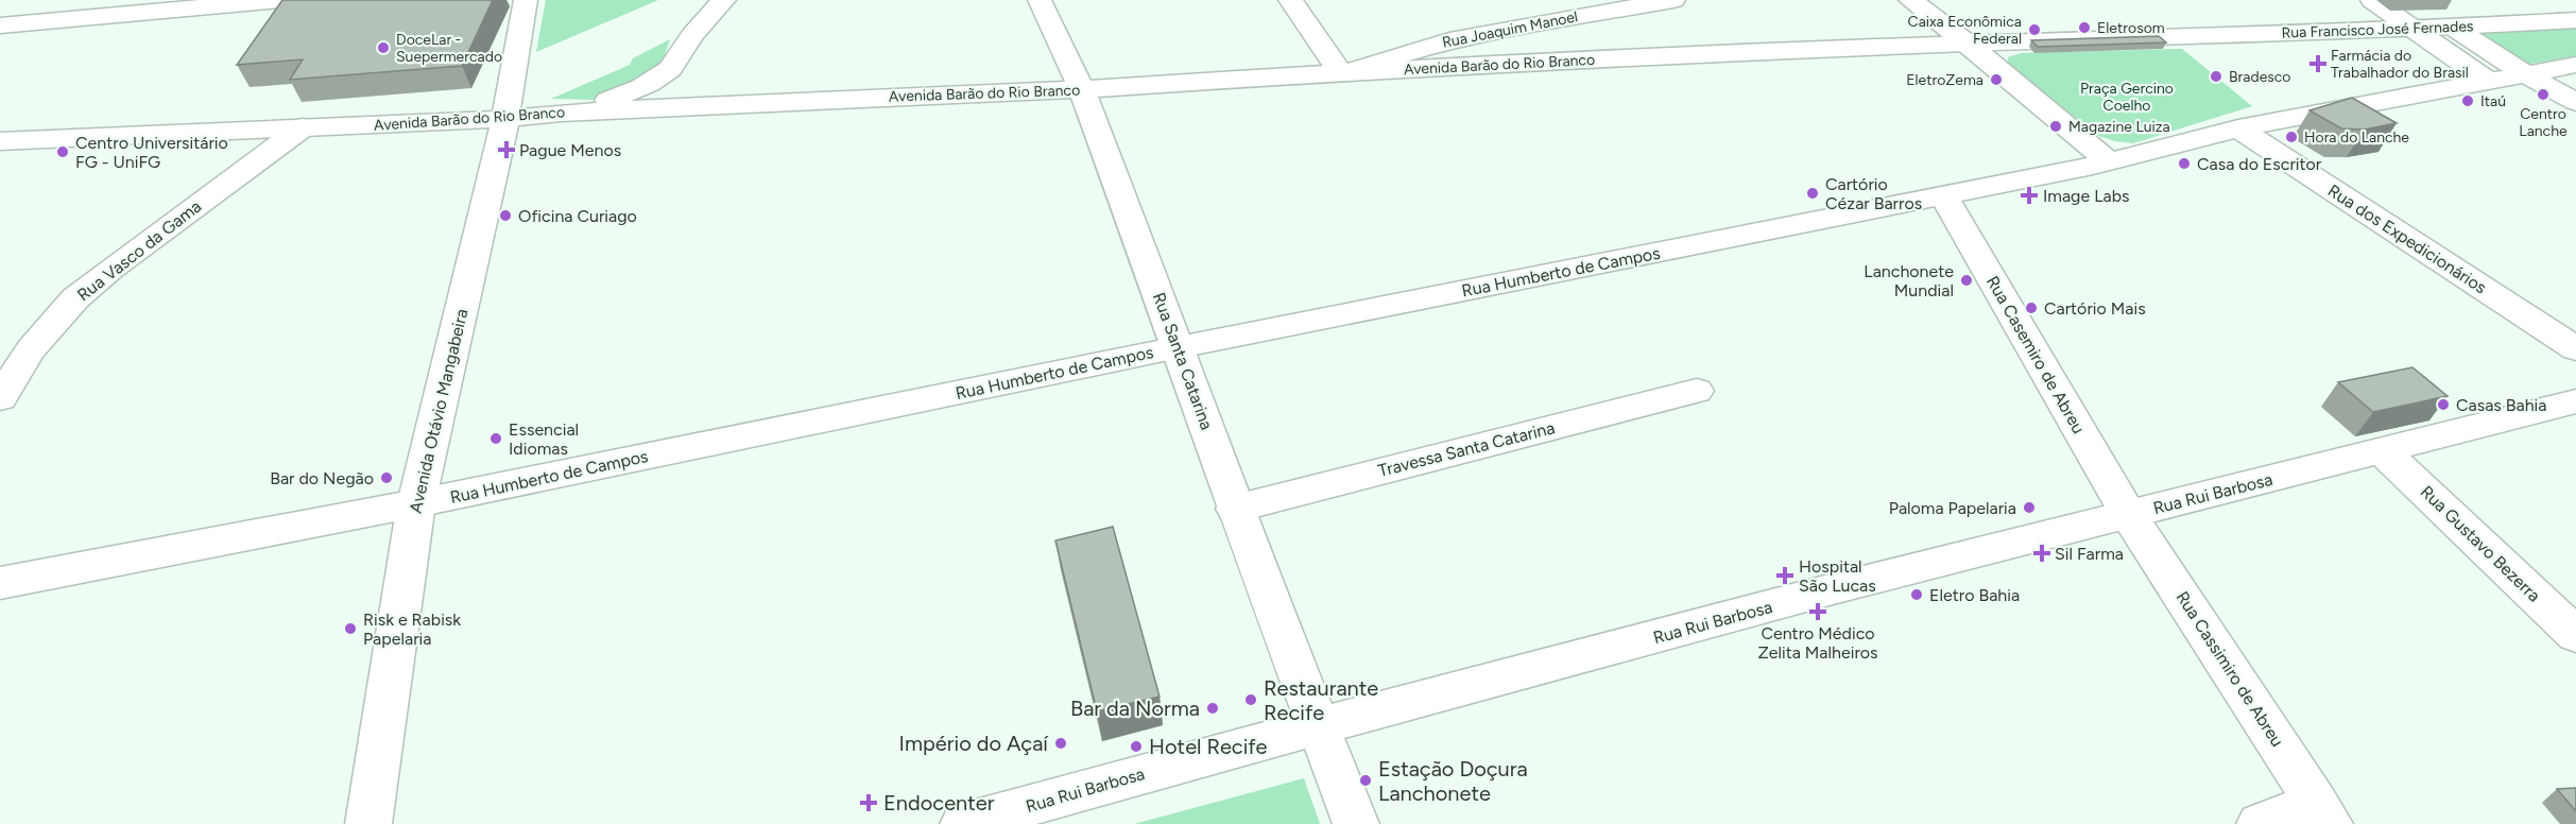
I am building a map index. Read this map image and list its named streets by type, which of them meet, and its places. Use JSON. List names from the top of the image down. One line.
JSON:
{"streets":{"main road":["Rua Joaquim Manoel","Rua Francisco José Fernades","Avenida Barão do Rio Branco","Rua dos Expedicionários","Rua Vasco da Gama","Rua Humberto de Campos","Rua Casemiro de Abreu","Rua Santa Catarina","Avenida Otávio Mangabeira","Travessa Santa Catarina","Rua Rui Barbosa","Rua Gustavo Bezerra","Rua Cassimiro de Abreu"]},"crossings":[["Rua Joaquim Manoel","Avenida Barão do Rio Branco"],["Rua Francisco José Fernades","Avenida Barão do Rio Branco"],["Avenida Barão do Rio Branco","Rua Vasco da Gama"],["Avenida Barão do Rio Branco","Rua Santa Catarina"],["Avenida Barão do Rio Branco","Avenida Otávio Mangabeira"],["Rua Humberto de Campos","Rua Casemiro de Abreu"],["Rua Humberto de Campos","Rua Santa Catarina"],["Rua Humberto de Campos","Avenida Otávio Mangabeira"],["Rua Casemiro de Abreu","Rua Rui Barbosa"],["Rua Casemiro de Abreu","Rua Cassimiro de Abreu"],["Rua Santa Catarina","Travessa Santa Catarina"],["Rua Santa Catarina","Rua Rui Barbosa"],["Rua Rui Barbosa","Rua Gustavo Bezerra"],["Rua Rui Barbosa","Rua Cassimiro de Abreu"]],"parks":["Praça Gercino Coelho"],"places":{"other":["Eletrosom","Caixa Econômica Federal","DoceLar - Suepermercado","Bradesco","EletroZema","Centro Lanche","Itaú","Magazine Luiza","Hora do Lanche","Centro Universitário FG - UniFG","Casa do Escritor","Cartório Cézar Barros","Oficina Curiago","Lanchonete Mundial","Cartório Mais","Casas Bahia","Essencial Idiomas","Bar do Negão","Paloma Papelaria","Eletro Bahia","Risk e Rabisk Papelaria","Restaurante Recife","Bar da Norma","Império do Açaí","Hotel Recife","Estação Doçura Lanchonete"],"health":["Farmácia do Trabalhador do Brasil","Pague Menos","Image Labs","Sil Farma","Hospital São Lucas","Centro Médico Zelita Malheiros","Endocenter"]}}
